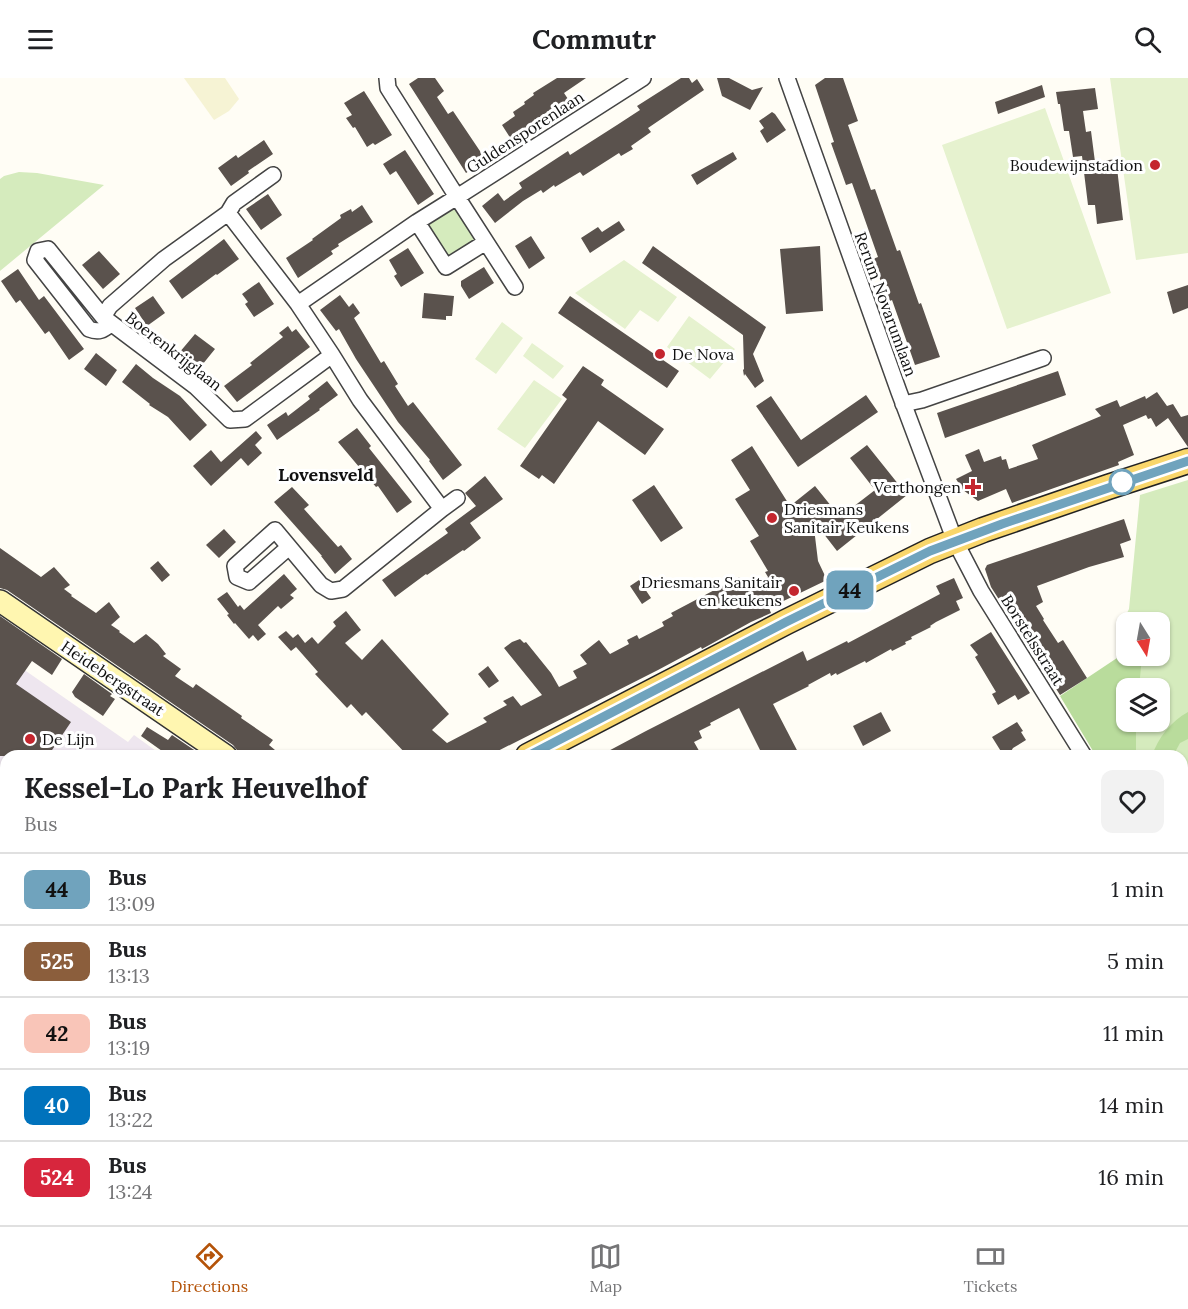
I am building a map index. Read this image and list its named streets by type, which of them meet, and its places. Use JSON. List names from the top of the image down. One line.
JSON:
{"streets":{"street":["Guldensporenlaan","Rerum Novarumlaan","Boerenkrijglaan","Borstelsstraat","Heidebergstraat"]},"crossings":[["Rerum Novarumlaan","Borstelsstraat"]],"districts":["Lovensveld"],"places":{"other":["Boudewijnstadion","De Nova","Driesmans Sanitair Keukens","Driesmans Sanitair en keukens","De Lijn"],"health":["Verthongen"]},"lines":["bus line 44"],"north":"bottom","page":{"header":"Commutr","on_map":"44","heading":["Kessel-Lo Park Heuvelhof","Bus"],"list":[{"mark":"44","name":"Bus","note":"13:09","value":"1 min"},{"mark":"525","name":"Bus","note":"13:13","value":"5 min"},{"mark":"42","name":"Bus","note":"13:19","value":"11 min"},{"mark":"40","name":"Bus","note":"13:22","value":"14 min"},{"mark":"524","name":"Bus","note":"13:24","value":"16 min"}],"tabs":["Directions","Map","Tickets"]}}
